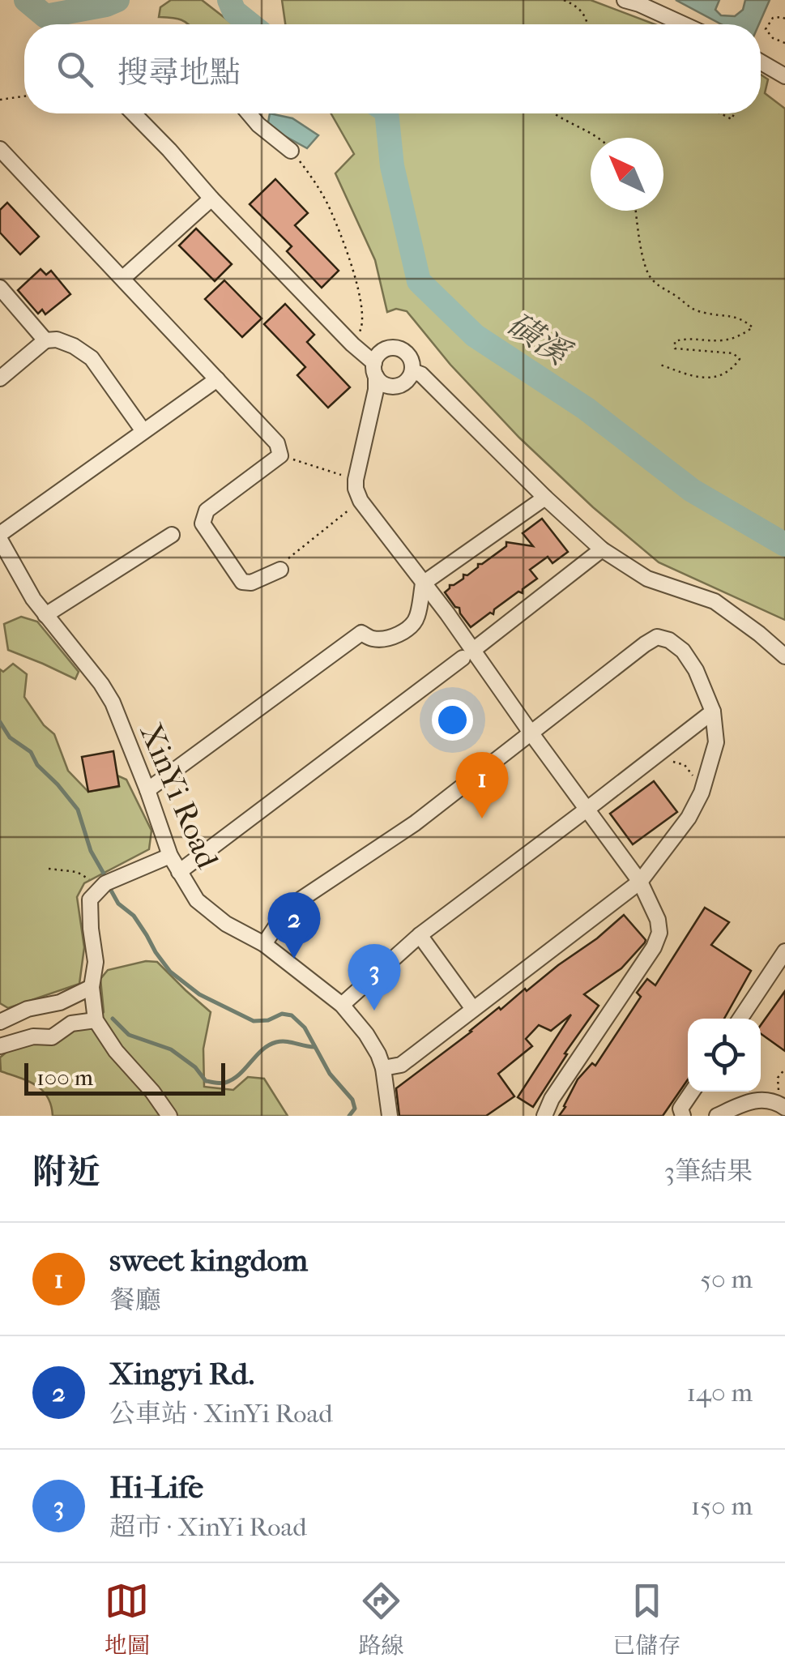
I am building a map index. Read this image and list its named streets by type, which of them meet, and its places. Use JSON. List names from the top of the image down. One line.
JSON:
{"streets":{"street":["XinYi Road"]},"water":["磺溪"],"scale_bar":"100 m","north":"top left","page":{"search":"搜尋地點","pins":["1","2","3"],"scale":"100 m","heading":["附近","3筆結果"],"list":[{"mark":"1","name":"sweet kingdom","note":"餐廳","value":"50 m"},{"mark":"2","name":"Xingyi Rd.","note":"公車站 · XinYi Road","value":"140 m"},{"mark":"3","name":"Hi-Life","note":"超市 · XinYi Road","value":"150 m"}],"nav":["地圖","路線","已儲存"]}}
